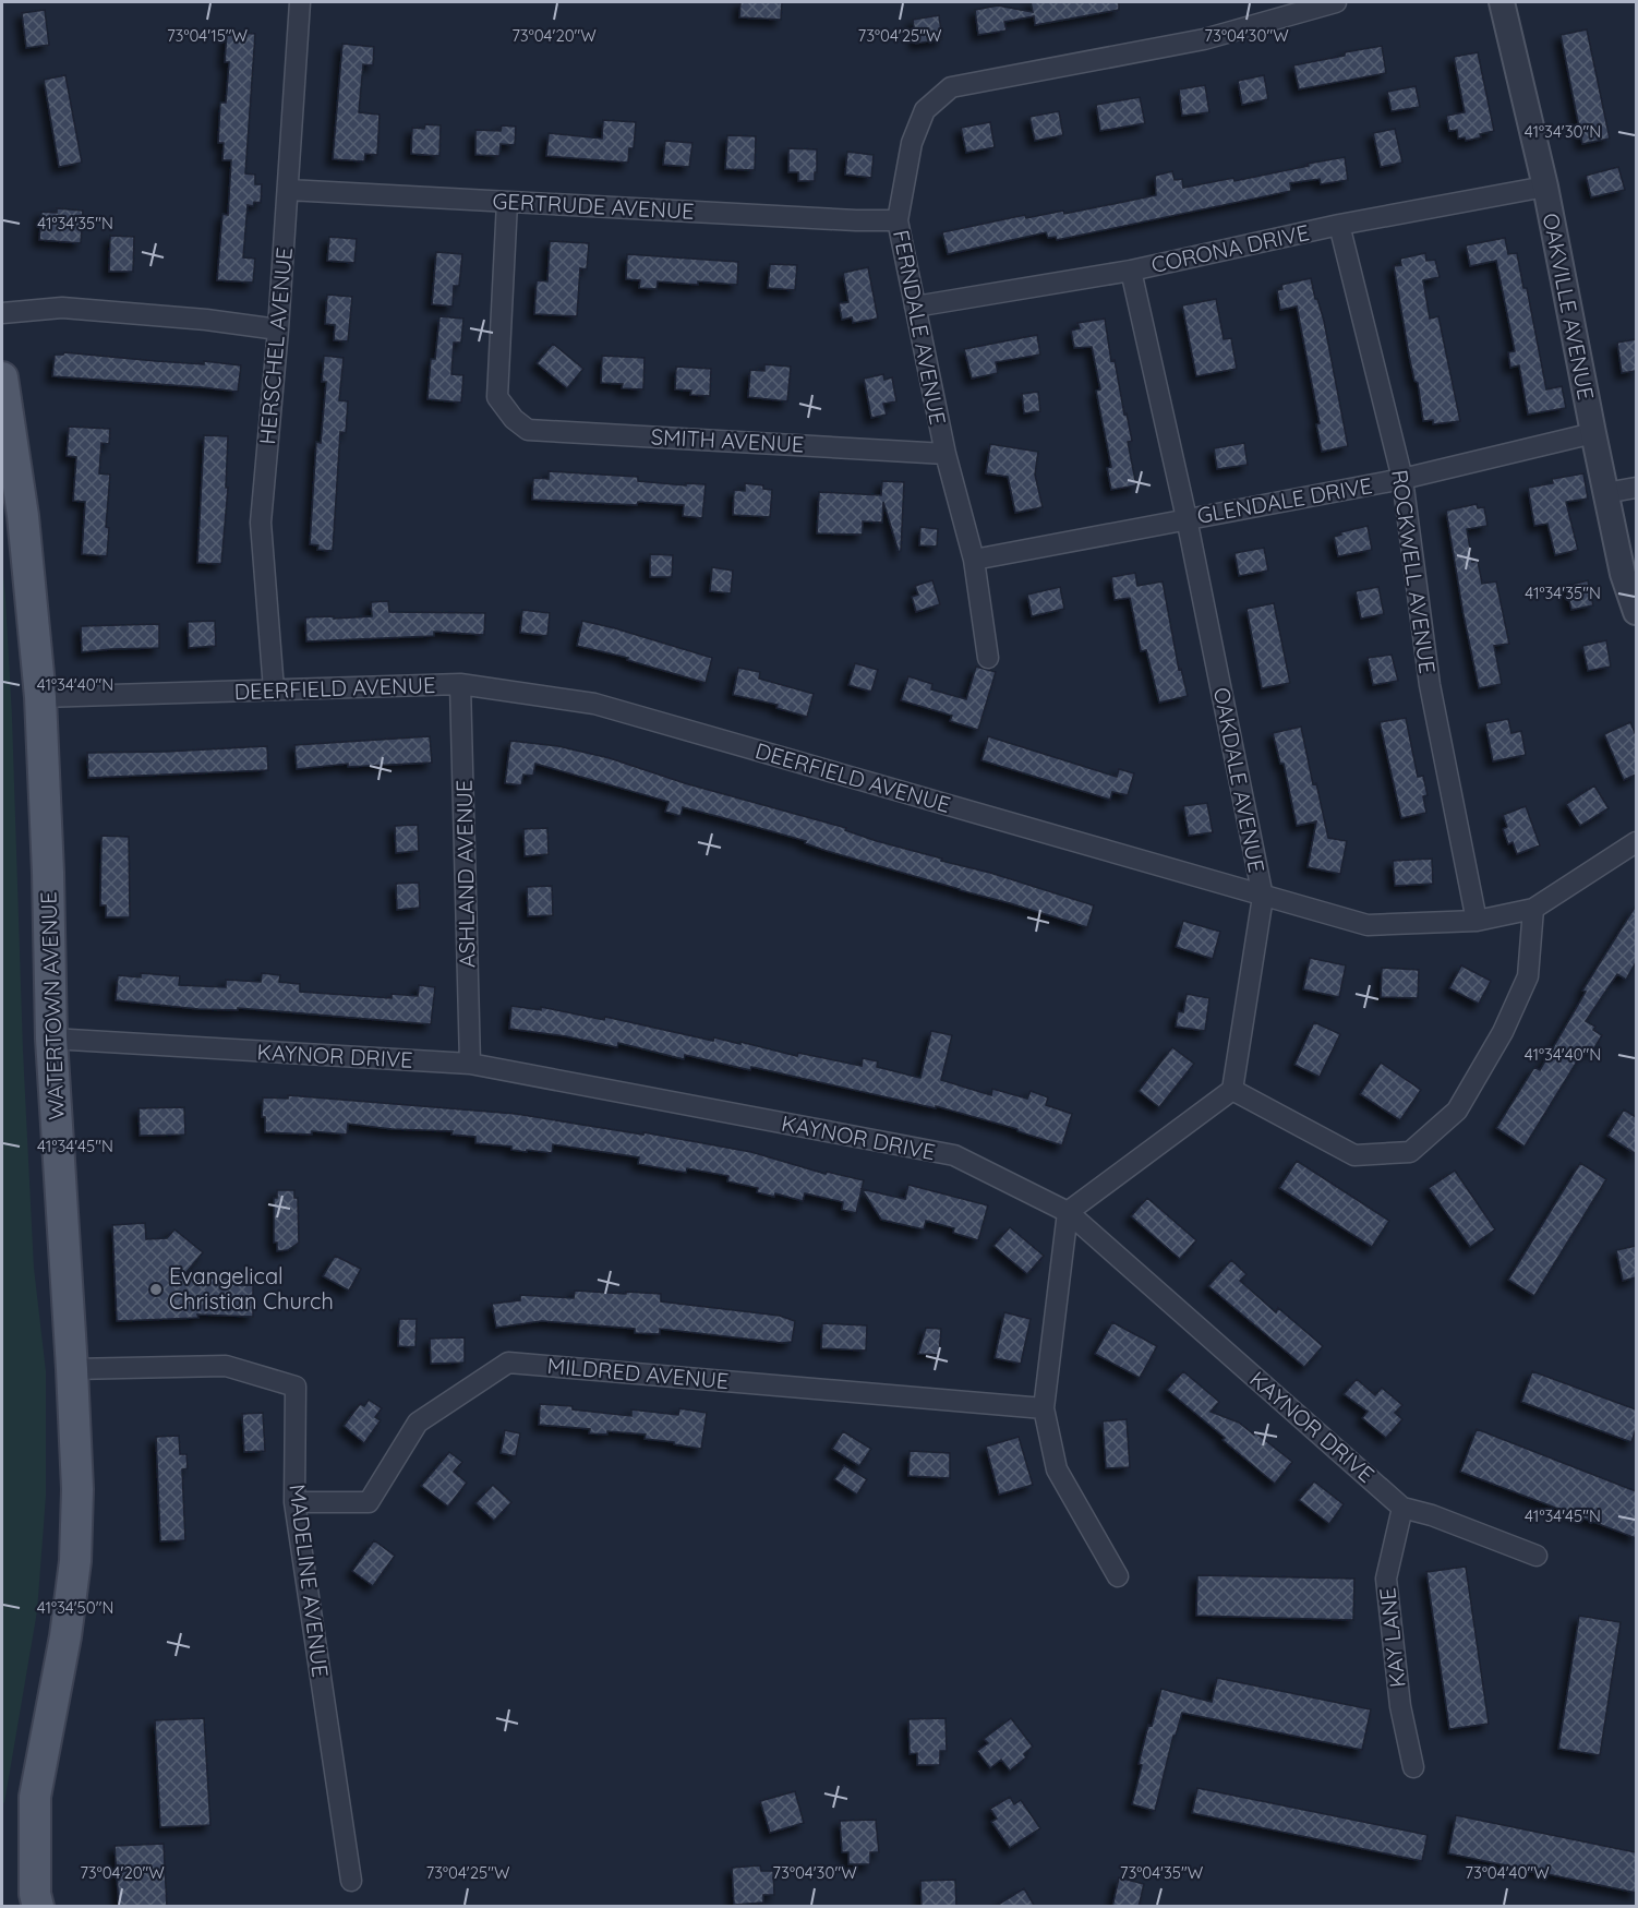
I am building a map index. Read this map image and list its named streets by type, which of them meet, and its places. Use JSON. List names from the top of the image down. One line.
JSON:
{"streets":{"main road":["WATERTOWN AVENUE"],"street":["GERTRUDE AVENUE","CORONA DRIVE","OAKVILLE AVENUE","FERNDALE AVENUE","HERSCHEL AVENUE","SMITH AVENUE","GLENDALE DRIVE","ROCKWELL AVENUE","DEERFIELD AVENUE","OAKDALE AVENUE","ASHLAND AVENUE","KAYNOR DRIVE","MILDRED AVENUE","MADELINE AVENUE","KAY LANE"]},"crossings":[["GERTRUDE AVENUE","FERNDALE AVENUE"],["GERTRUDE AVENUE","HERSCHEL AVENUE"],["GERTRUDE AVENUE","SMITH AVENUE"],["CORONA DRIVE","OAKVILLE AVENUE"],["CORONA DRIVE","FERNDALE AVENUE"],["CORONA DRIVE","ROCKWELL AVENUE"],["CORONA DRIVE","OAKDALE AVENUE"],["OAKVILLE AVENUE","GLENDALE DRIVE"],["FERNDALE AVENUE","SMITH AVENUE"],["FERNDALE AVENUE","GLENDALE DRIVE"],["HERSCHEL AVENUE","DEERFIELD AVENUE"],["GLENDALE DRIVE","ROCKWELL AVENUE"],["GLENDALE DRIVE","OAKDALE AVENUE"],["ROCKWELL AVENUE","DEERFIELD AVENUE"],["DEERFIELD AVENUE","OAKDALE AVENUE"],["DEERFIELD AVENUE","ASHLAND AVENUE"],["DEERFIELD AVENUE","WATERTOWN AVENUE"],["ASHLAND AVENUE","KAYNOR DRIVE"],["WATERTOWN AVENUE","KAYNOR DRIVE"],["WATERTOWN AVENUE","MADELINE AVENUE"],["KAYNOR DRIVE","KAY LANE"],["MILDRED AVENUE","MADELINE AVENUE"]],"places":["Evangelical Christian Church"],"coordinates":["73°04'15\"W","73°04'20\"W","73°04'25\"W","73°04'30\"W","41°34'30\"N","41°34'35\"N","41°34'40\"N","41°34'45\"N","41°34'50\"N","73°04'35\"W","73°04'40\"W"]}
